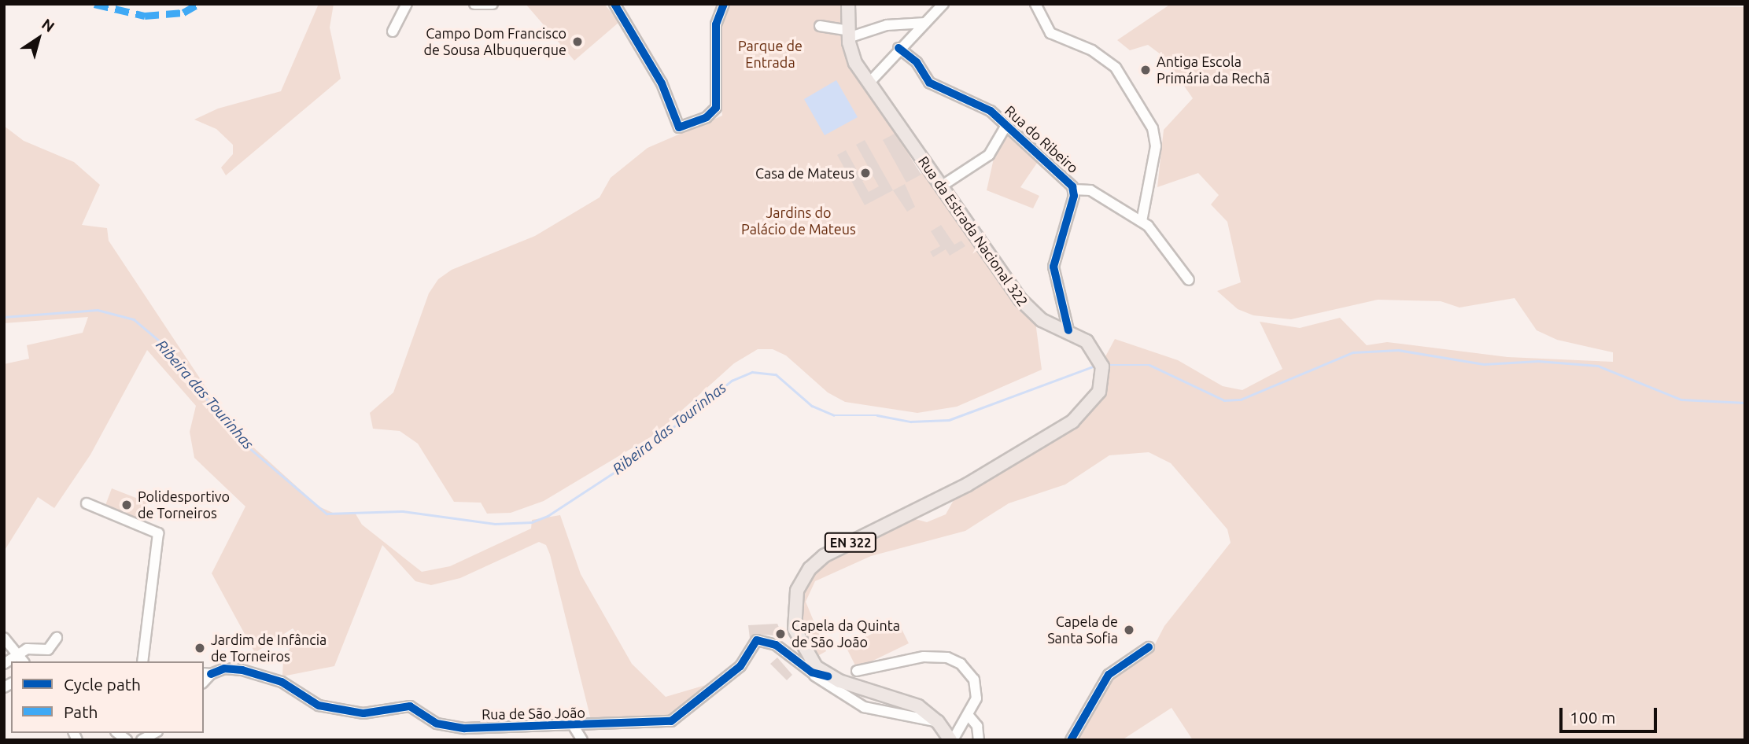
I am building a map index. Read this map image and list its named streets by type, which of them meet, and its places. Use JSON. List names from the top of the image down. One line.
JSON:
{"streets":{"main road":["Rua da Estrada Nacional 322","EN 322"],"street":["Rua do Ribeiro","Rua de São João"]},"crossings":[["Rua do Ribeiro","Rua da Estrada Nacional 322"],["Rua da Estrada Nacional 322","Rua de São João"]],"water":["Ribeira das Tourinhas"],"parks":["Parque de Entrada","Jardins do Palácio de Mateus"],"places":["Campo Dom Francisco de Sousa Albuquerque","Antiga Escola Primária da Rechã","Casa de Mateus","Polidesportivo de Torneiros","Capela de Santa Sofia","Capela da Quinta de São João","Jardim de Infância de Torneiros"],"legend":["Cycle path","Path"],"scale_bar":"100 m","north":"top right"}
